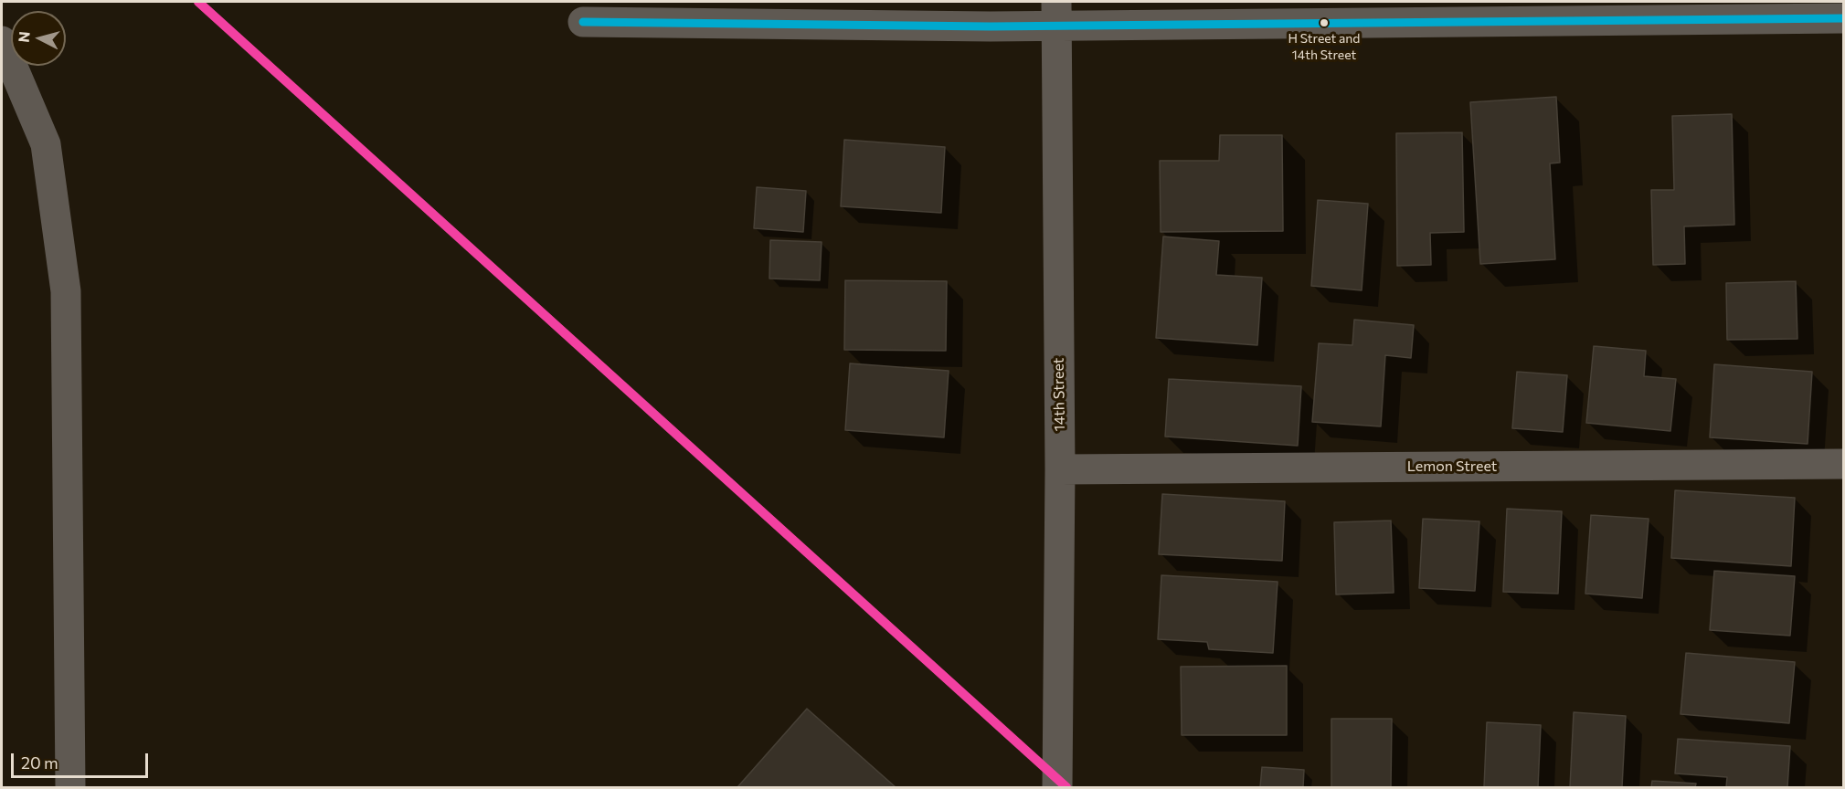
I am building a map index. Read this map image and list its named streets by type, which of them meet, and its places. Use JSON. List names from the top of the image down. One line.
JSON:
{"streets":{"street":["14th Street","Lemon Street"]},"crossings":[["14th Street","Lemon Street"]],"places":["H Street and 14th Street"],"scale_bar":"20 m","north":"left"}
